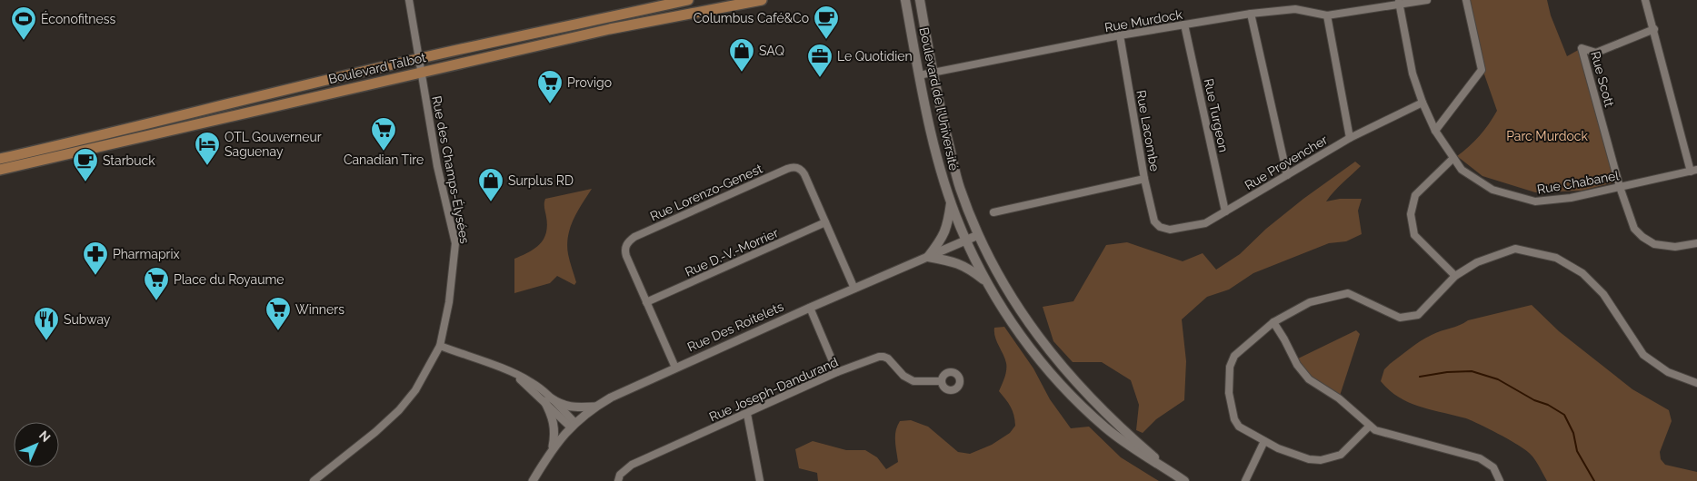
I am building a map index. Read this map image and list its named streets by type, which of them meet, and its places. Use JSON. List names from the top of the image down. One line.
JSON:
{"streets":{"main road":["Boulevard Talbot","Boulevard de l'Université"],"street":["Rue Murdock","Rue Scott","Rue Turgeon","Rue Lacombe","Rue Provencher","Rue des Champs-Élysées","Rue Chabanel","Rue Lorenzo-Genest","Rue D.-V.-Morrier","Rue Des Roitelets","Rue Joseph-Dandurand"]},"crossings":[["Rue Murdock","Boulevard de l'Université"],["Rue Murdock","Rue Turgeon"],["Rue Murdock","Rue Lacombe"],["Rue Murdock","Rue Chabanel"],["Boulevard Talbot","Rue des Champs-Élysées"],["Rue Scott","Rue Chabanel"],["Boulevard de l'Université","Rue Des Roitelets"],["Rue Turgeon","Rue Provencher"],["Rue Lacombe","Rue Provencher"],["Rue Provencher","Rue Chabanel"],["Rue Lorenzo-Genest","Rue D.-V.-Morrier"],["Rue Lorenzo-Genest","Rue Des Roitelets"]],"parks":["Parc Murdock"],"places":{"cafe":["Columbus Café&Co","Starbuck"],"sports":["Éconofitness"],"shop":["SAQ","Surplus RD"],"office":["Le Quotidien"],"supermarket":["Provigo","Canadian Tire","Place du Royaume","Winners"],"hotel":["OTL Gouverneur Saguenay"],"pharmacy":["Pharmaprix"],"restaurant":["Subway"]},"north":"top right"}
